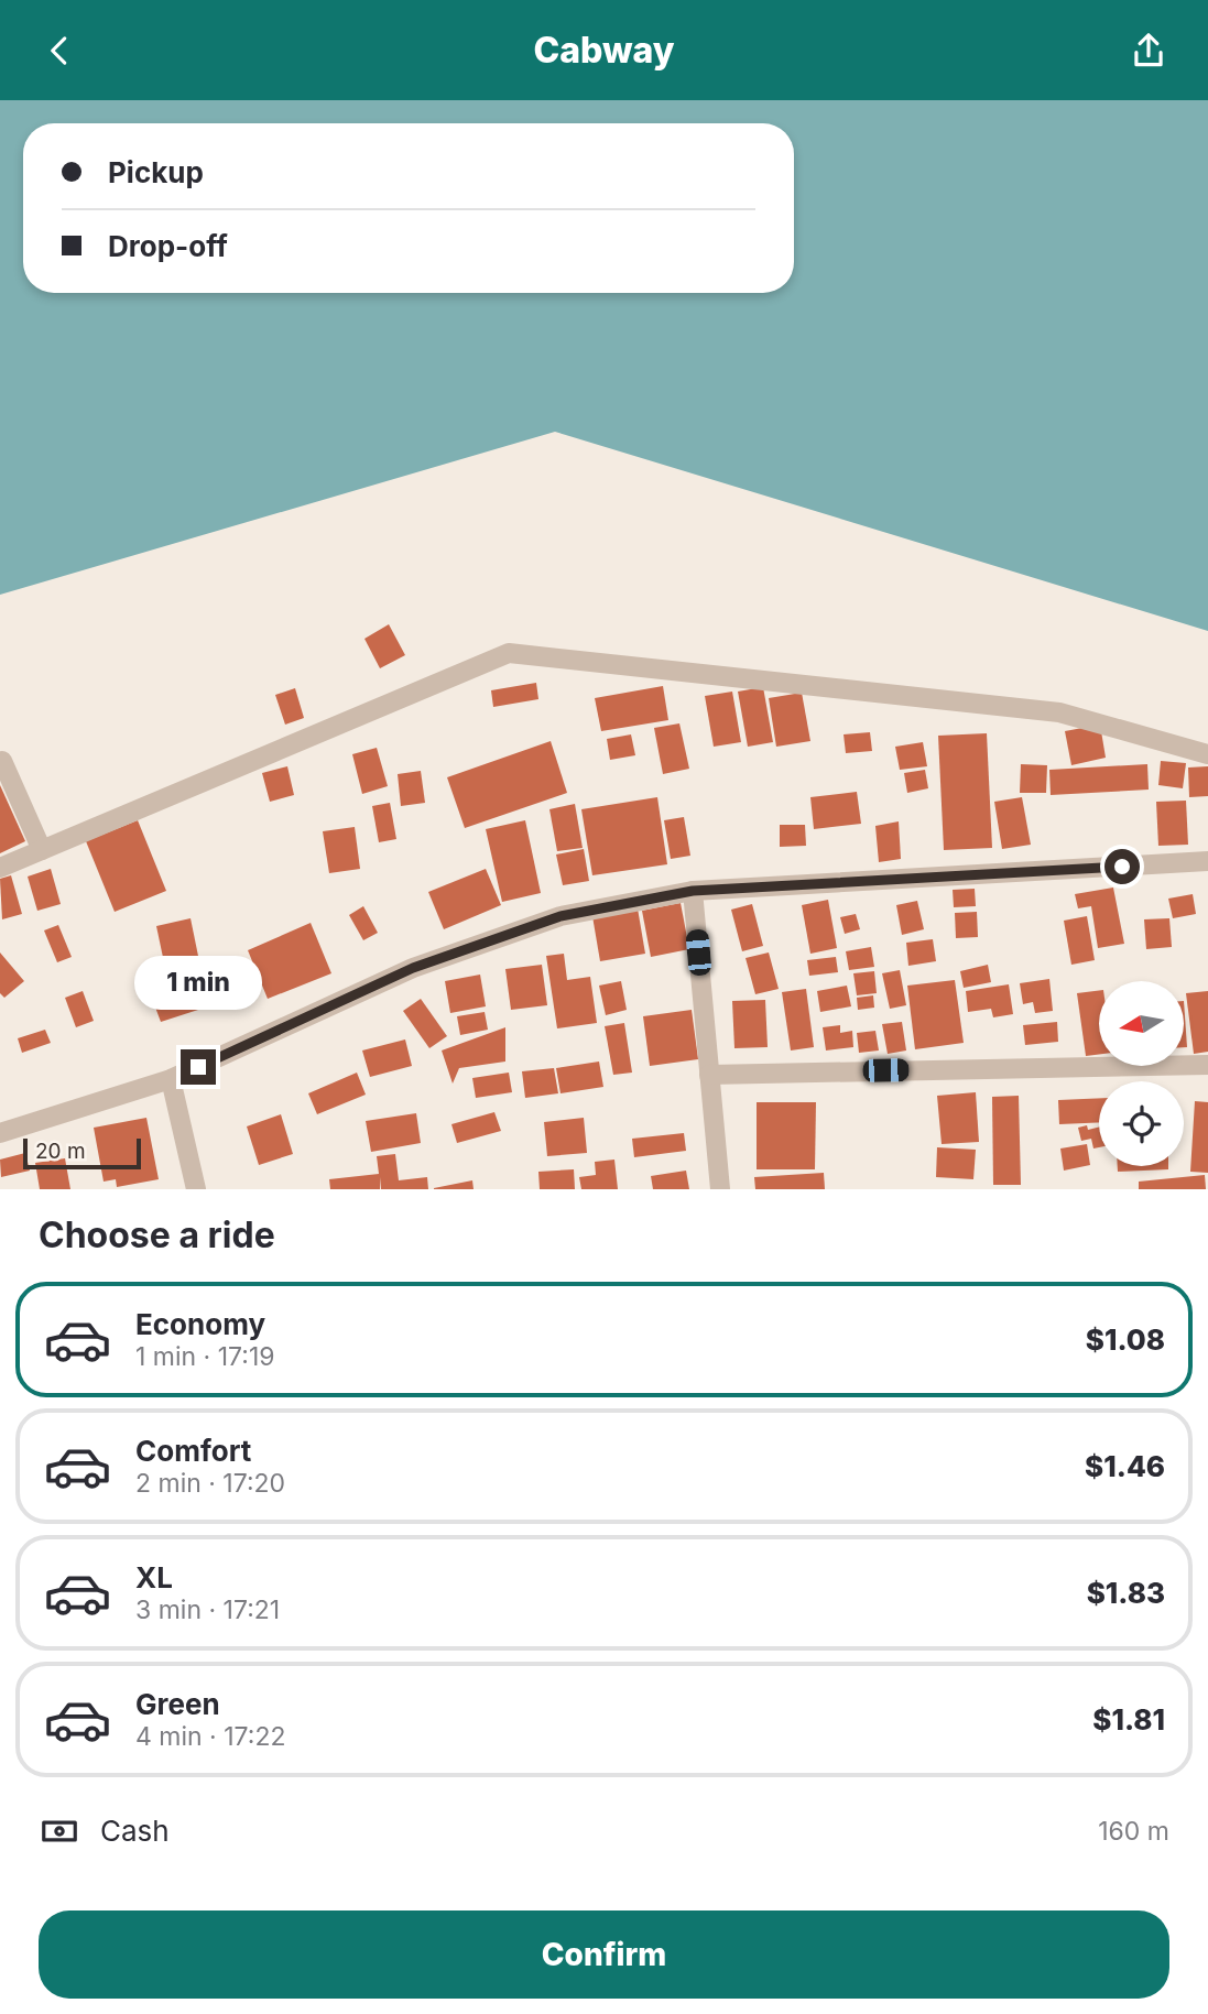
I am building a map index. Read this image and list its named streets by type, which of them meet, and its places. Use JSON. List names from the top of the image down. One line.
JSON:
{"scale_bar":"20 m","north":"left","page":{"header":"Cabway","banner":["Pickup","Drop-off"],"bubble":"1 min","scale":"20 m","heading":"Choose a ride","list":[{"name":"Economy","note":"1 min · 17:19","value":"$1.08"},{"name":"Comfort","note":"2 min · 17:20","value":"$1.46"},{"name":"XL","note":"3 min · 17:21","value":"$1.83"},{"name":"Green","note":"4 min · 17:22","value":"$1.81"}],"pay":["Cash","160 m"],"buttons":"Confirm"}}
